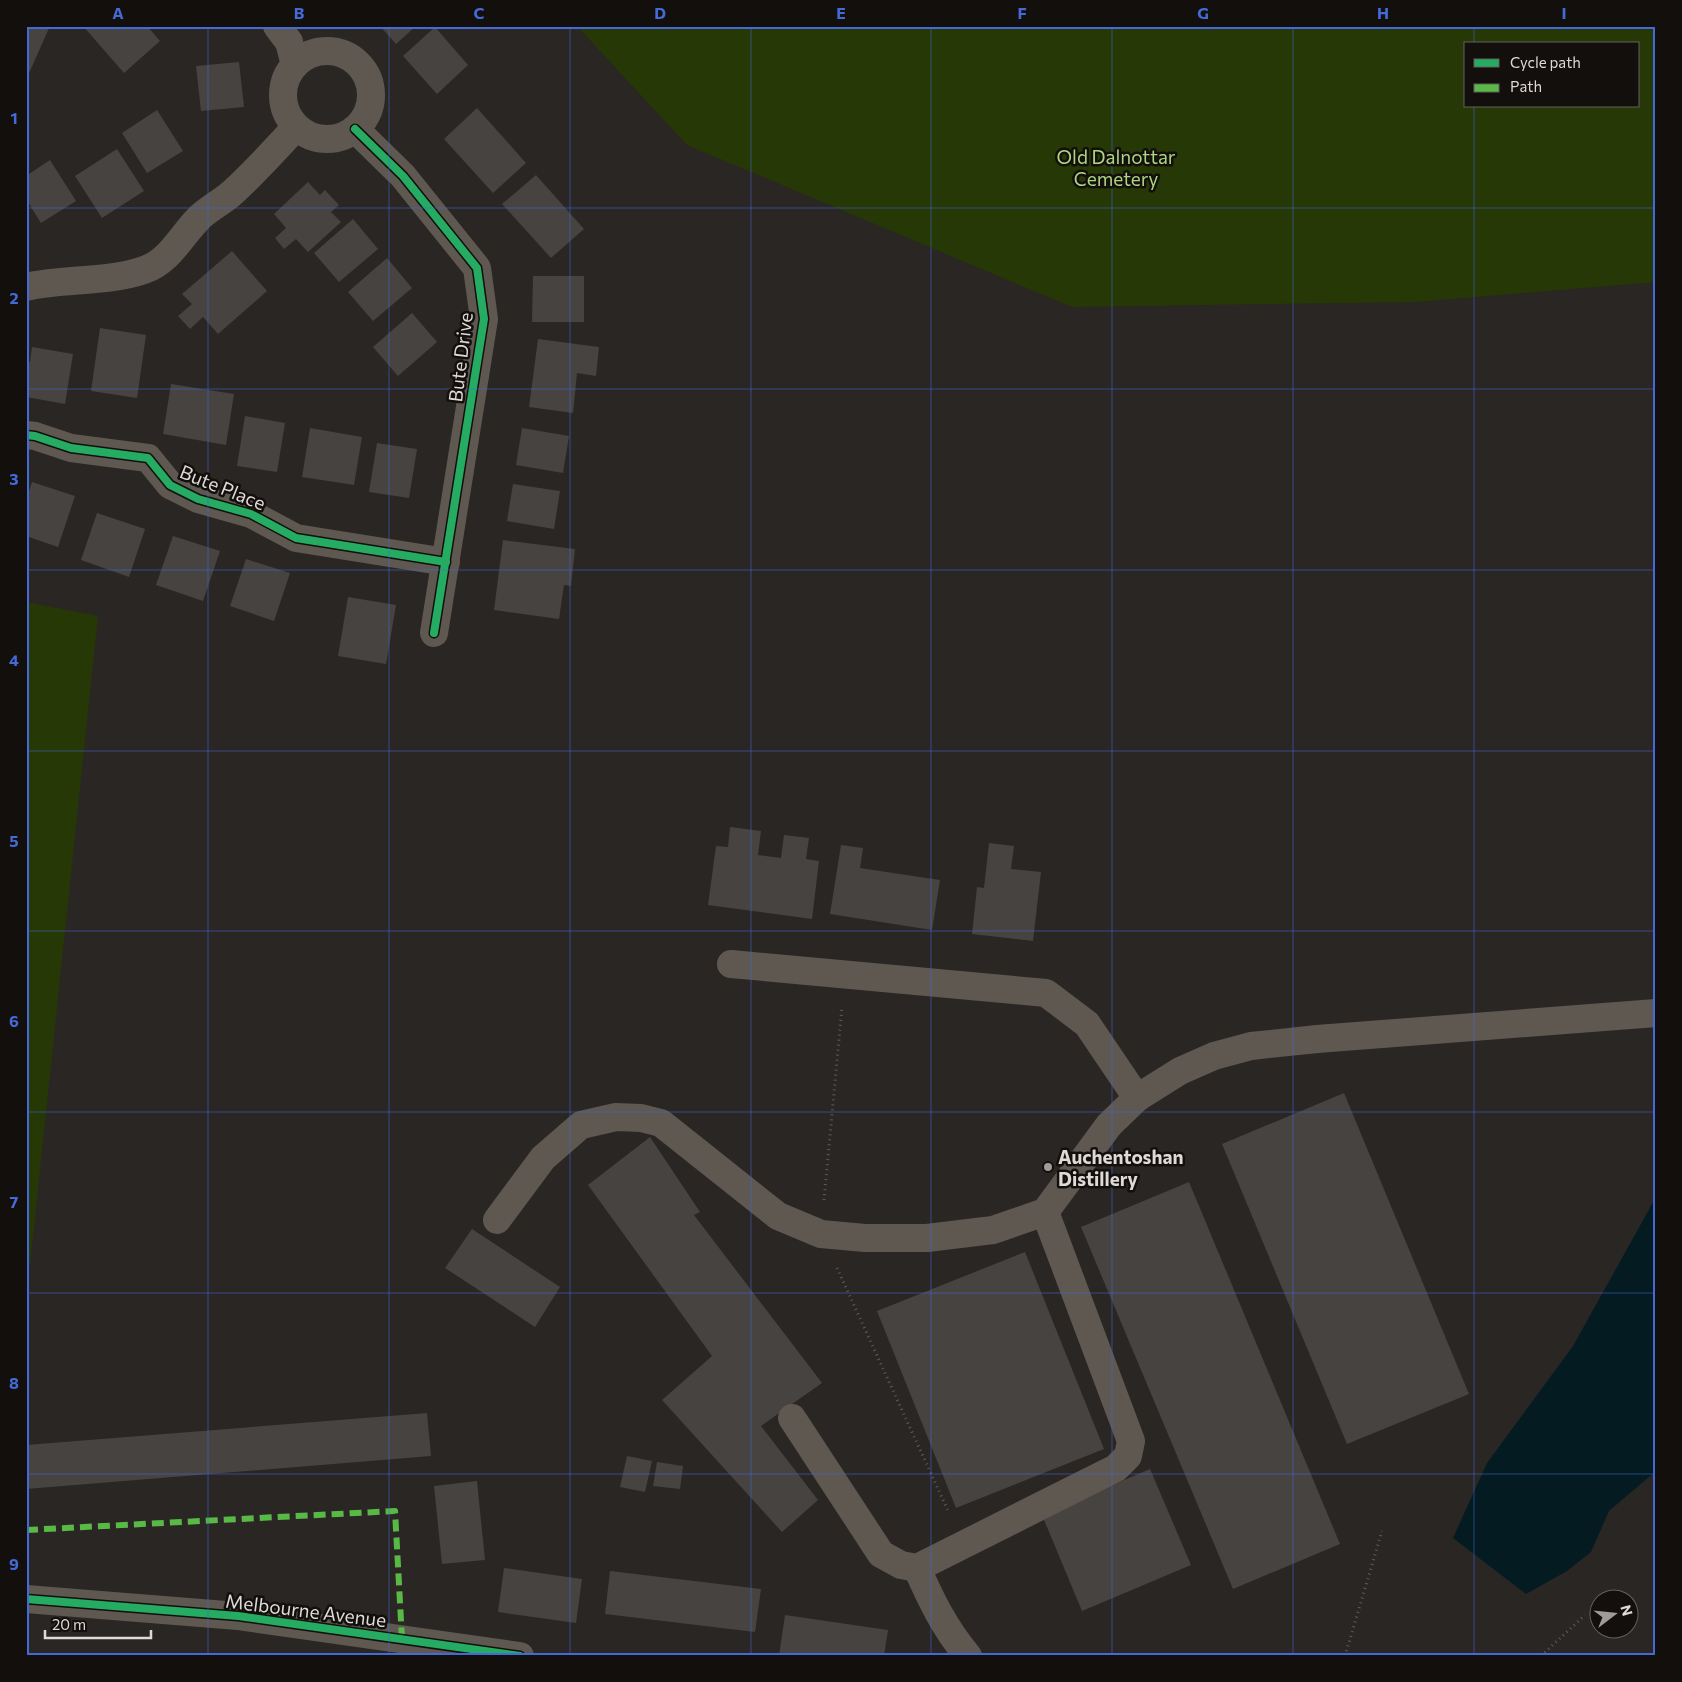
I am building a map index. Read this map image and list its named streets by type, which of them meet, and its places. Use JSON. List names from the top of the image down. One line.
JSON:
{"streets":{"street":["Bute Drive","Bute Place","Melbourne Avenue"]},"crossings":[["Bute Drive","Bute Place"]],"parks":["Old Dalnottar Cemetery"],"places":["Auchentoshan Distillery"],"legend":["Cycle path","Path"],"scale_bar":"20 m","north":"right","grid":{"columns":["A","B","C","D","E","F","G","H","I"],"rows":["1","2","3","4","5","6","7","8","9"]}}
